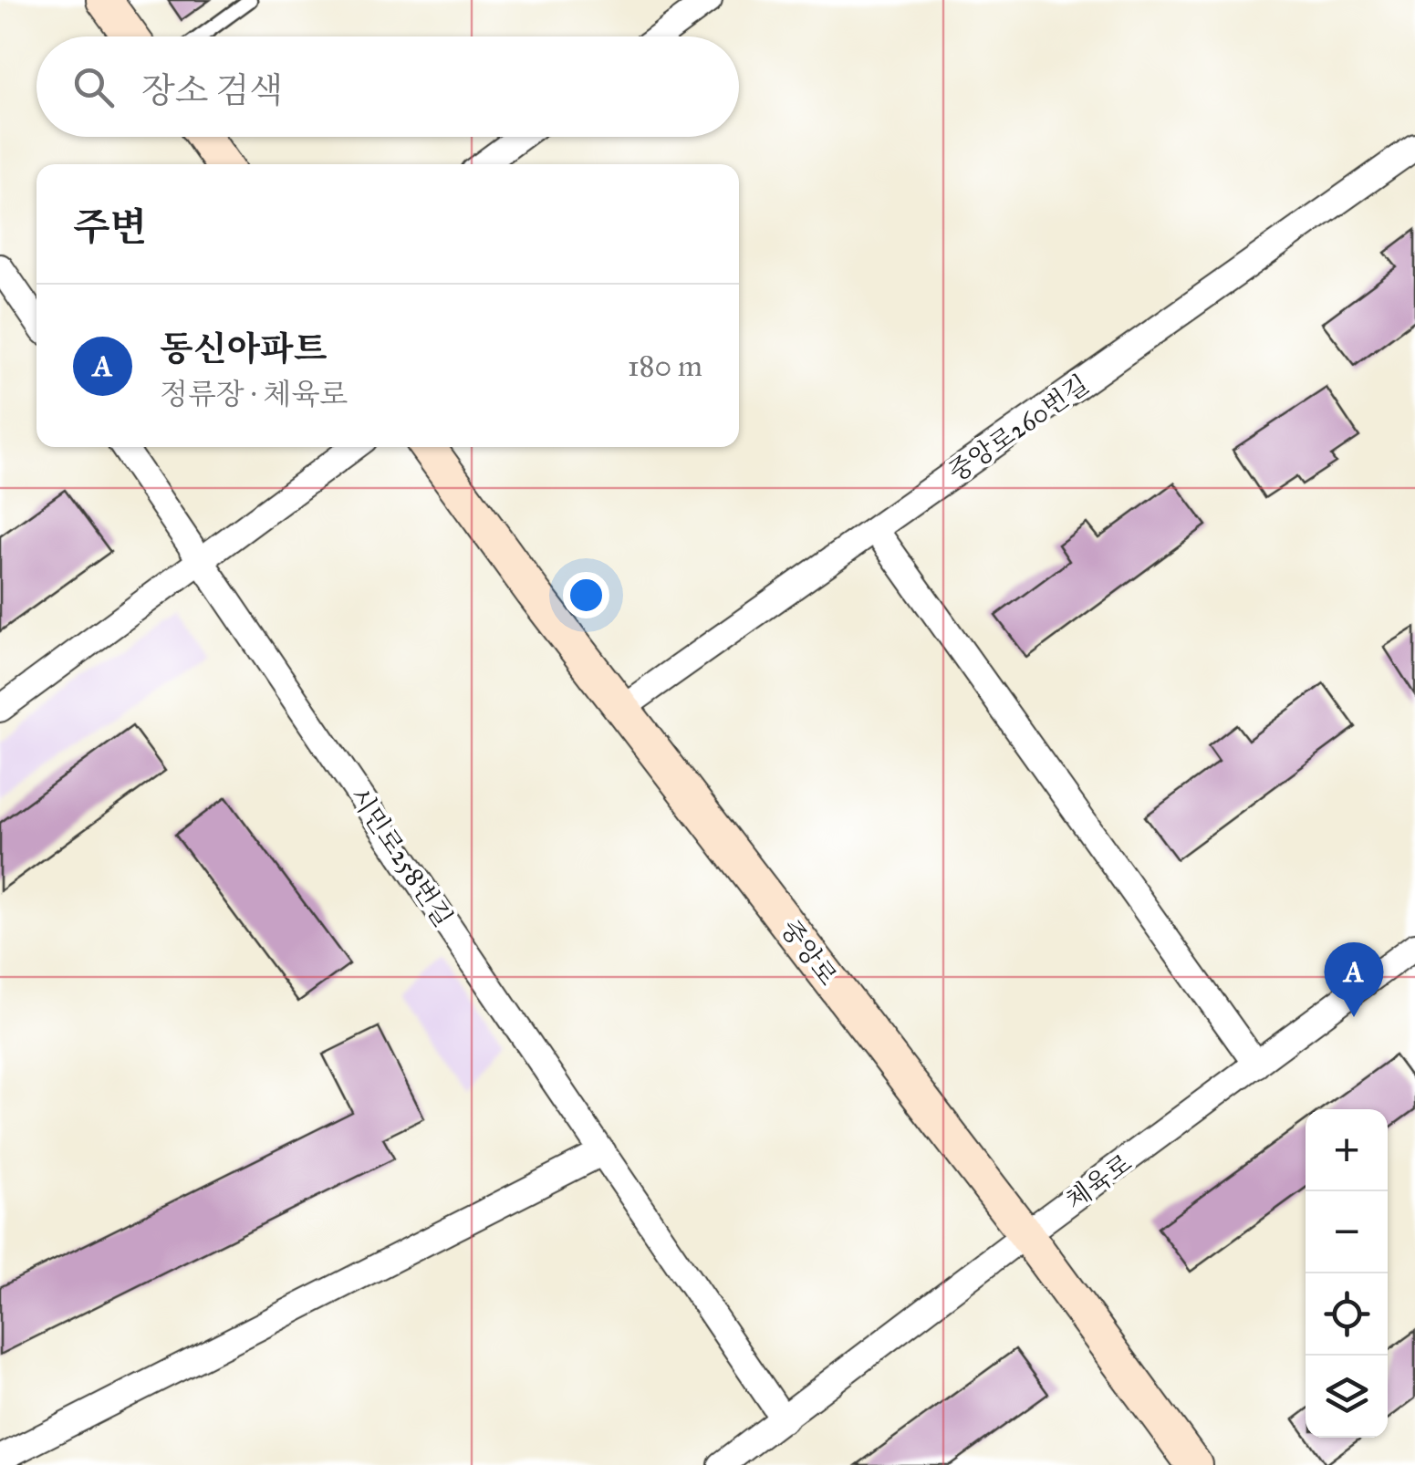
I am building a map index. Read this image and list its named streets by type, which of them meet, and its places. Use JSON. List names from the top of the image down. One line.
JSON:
{"streets":{"street":["중앙로260번길","시민로258번길","중앙로","체육로"]},"crossings":[["중앙로260번길","중앙로"],["중앙로","체육로"]],"page":{"search":"장소 검색","heading":"주변","list":[{"mark":"A","name":"동신아파트","note":"정류장 · 체육로","value":"180 m"}],"pins":"A","map_buttons":["+","−"]}}
